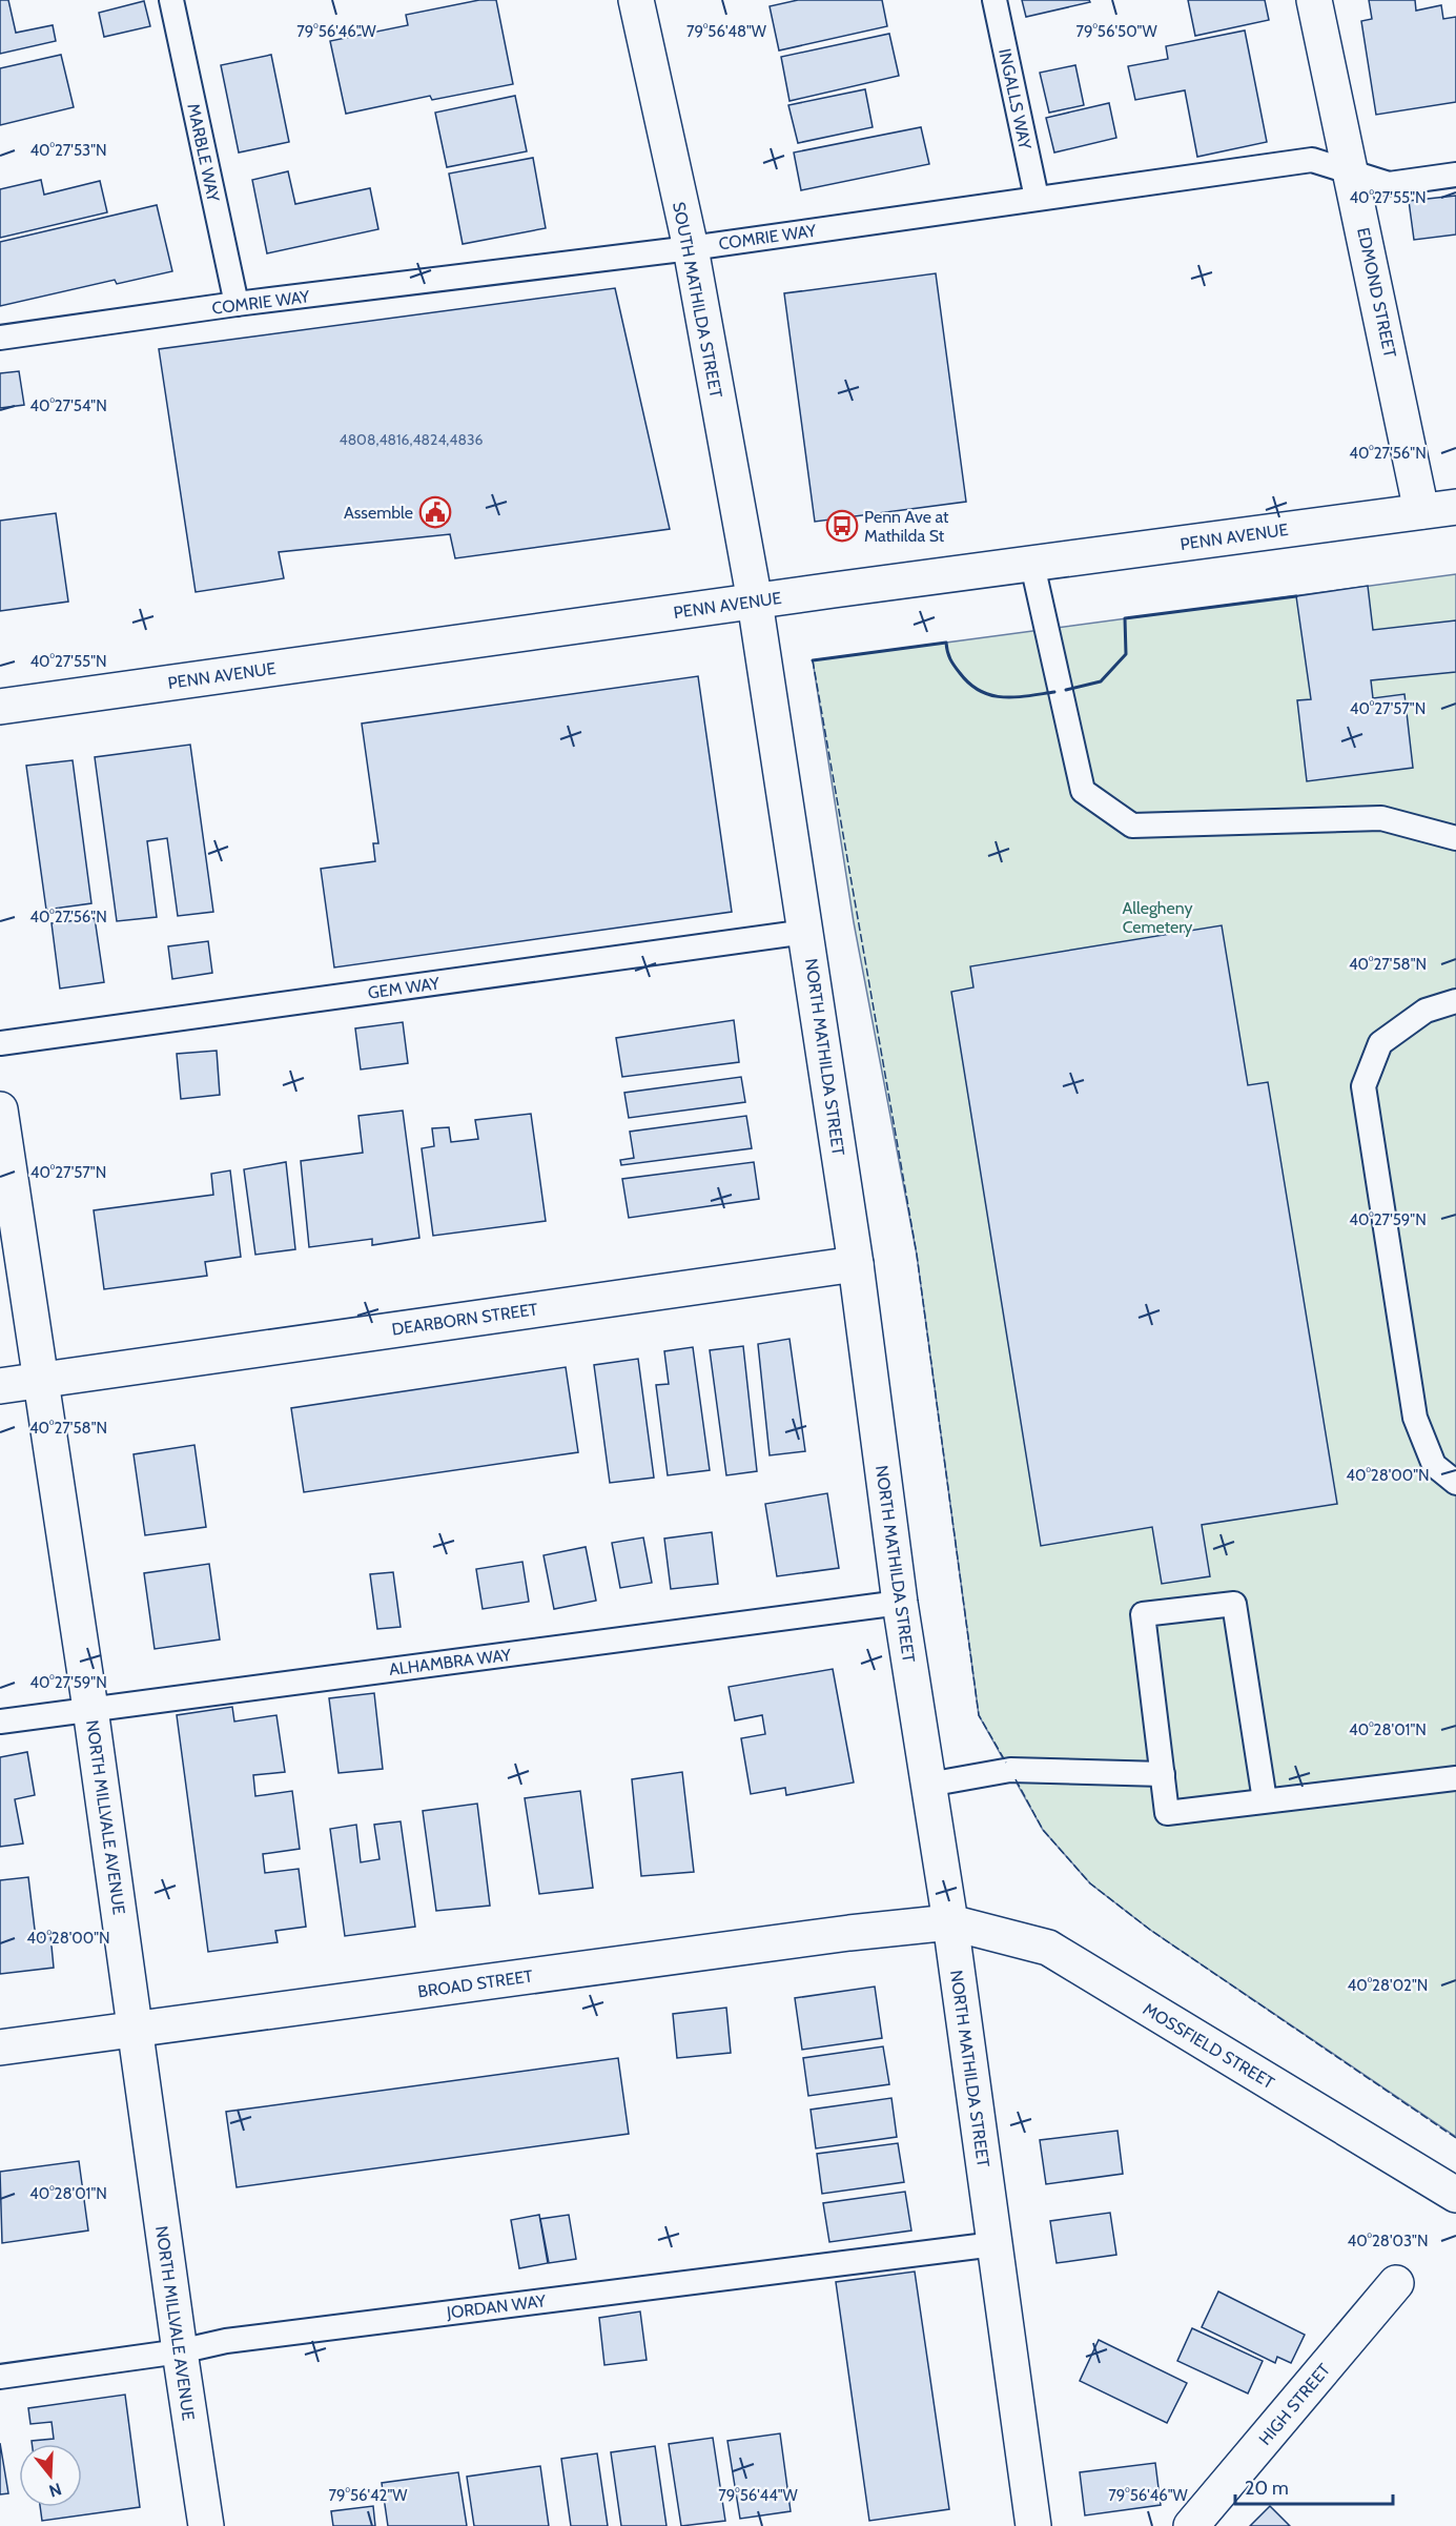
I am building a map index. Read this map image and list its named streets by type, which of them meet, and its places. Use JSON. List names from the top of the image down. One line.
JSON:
{"streets":{"street":["EDMOND STREET","SOUTH MATHILDA STREET","PENN AVENUE","NORTH MATHILDA STREET","DEARBORN STREET","NORTH MILLVALE AVENUE","BROAD STREET","MOSSFIELD STREET","HIGH STREET"],"lane":["INGALLS WAY","MARBLE WAY","COMRIE WAY","GEM WAY","ALHAMBRA WAY","JORDAN WAY"]},"crossings":[["INGALLS WAY","COMRIE WAY"],["MARBLE WAY","COMRIE WAY"],["COMRIE WAY","EDMOND STREET"],["COMRIE WAY","SOUTH MATHILDA STREET"],["EDMOND STREET","PENN AVENUE"],["SOUTH MATHILDA STREET","PENN AVENUE"],["SOUTH MATHILDA STREET","NORTH MATHILDA STREET"],["PENN AVENUE","NORTH MATHILDA STREET"],["GEM WAY","NORTH MATHILDA STREET"],["NORTH MATHILDA STREET","DEARBORN STREET"],["NORTH MATHILDA STREET","ALHAMBRA WAY"],["NORTH MATHILDA STREET","BROAD STREET"],["NORTH MATHILDA STREET","MOSSFIELD STREET"],["NORTH MATHILDA STREET","JORDAN WAY"],["DEARBORN STREET","NORTH MILLVALE AVENUE"],["ALHAMBRA WAY","NORTH MILLVALE AVENUE"],["NORTH MILLVALE AVENUE","BROAD STREET"],["NORTH MILLVALE AVENUE","JORDAN WAY"],["BROAD STREET","MOSSFIELD STREET"]],"parks":["Allegheny Cemetery"],"places":{"public building":["Assemble"],"bus stop":["Penn Ave at Mathilda St"]},"house_numbers":["4808,4816,4824,4836"],"scale_bar":"20 m","north":"bottom","coordinates":["79°56'46\"W","79°56'48\"W","79°56'50\"W","40°27'53\"N","40°27'55\"N","40°27'54\"N","40°27'56\"N","40°27'57\"N","40°27'58\"N","40°27'59\"N","40°28'00\"N","40°28'01\"N","40°28'02\"N","40°28'03\"N","79°56'42\"W","79°56'44\"W"]}
